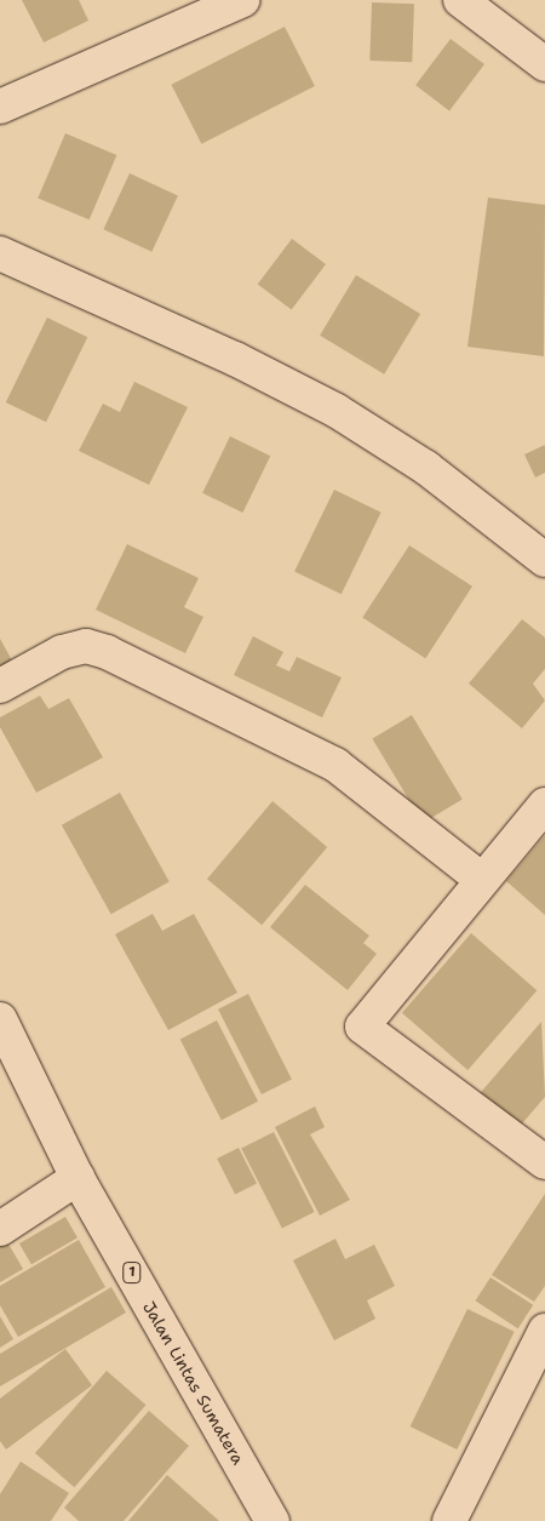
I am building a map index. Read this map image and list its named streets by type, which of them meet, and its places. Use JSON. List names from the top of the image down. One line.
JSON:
{"streets":{"main road":["1","Jalan Lintas Sumatera"]}}
